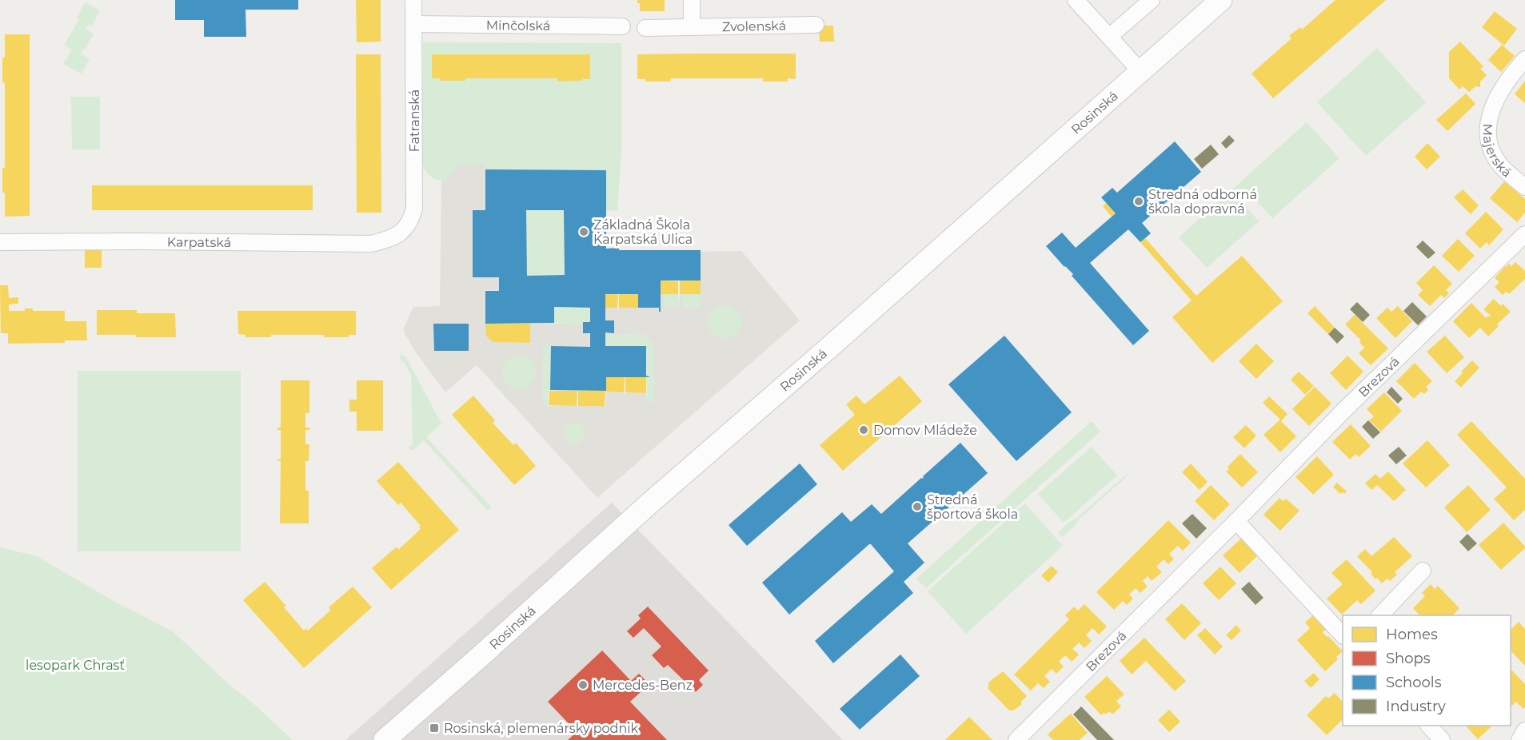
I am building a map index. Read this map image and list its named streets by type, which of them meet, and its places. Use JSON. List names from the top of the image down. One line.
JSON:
{"streets":{"street":["Minčolská","Zvolenská","Rosinská","Fatranská","Majerská","Karpatská","Brezová"]},"crossings":[["Minčolská","Fatranská"],["Fatranská","Karpatská"]],"parks":["lesopark Chrasť"],"places":{"other":["Stredná odborná škola dopravná","Základná Škola Karpatská Ulica","Domov Mládeže","Stredná športová škola","Mercedes-Benz"],"transit":["Rosinská, plemenársky podnik"]},"legend":["Homes","Shops","Schools","Industry"]}
